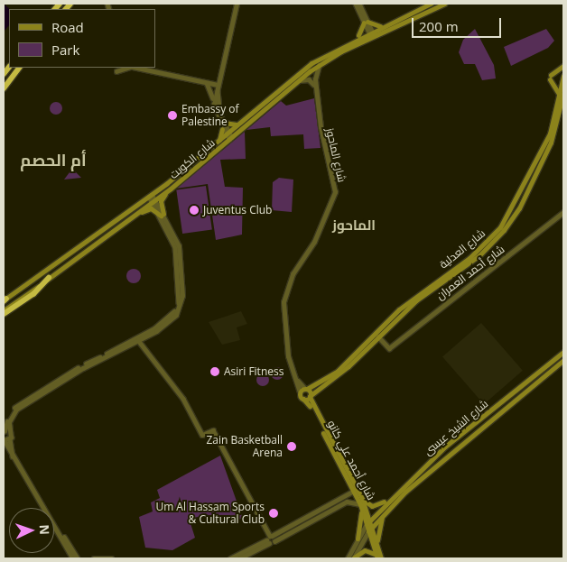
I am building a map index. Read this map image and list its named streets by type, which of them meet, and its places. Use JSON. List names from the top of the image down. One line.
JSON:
{"streets":{"main road":["شارع الكويت","شارع العدلية","شارع الشيخ عيسى","شارع أحمد علي كانو"],"street":["شارع الماحوز","شارع أحمد العمران"]},"crossings":[["شارع الماحوز","شارع الكويت"],["شارع العدلية","شارع أحمد العمران"],["شارع العدلية","شارع أحمد علي كانو"],["شارع الشيخ عيسى","شارع أحمد علي كانو"]],"districts":["أم الحصم","الماحوز"],"places":["Embassy of Palestine","Juventus Club","Asiri Fitness","Zain Basketball Arena","Um Al Hassam Sports & Cultural Club"],"legend":["Road","Park"],"scale_bar":"200 m","north":"right"}
